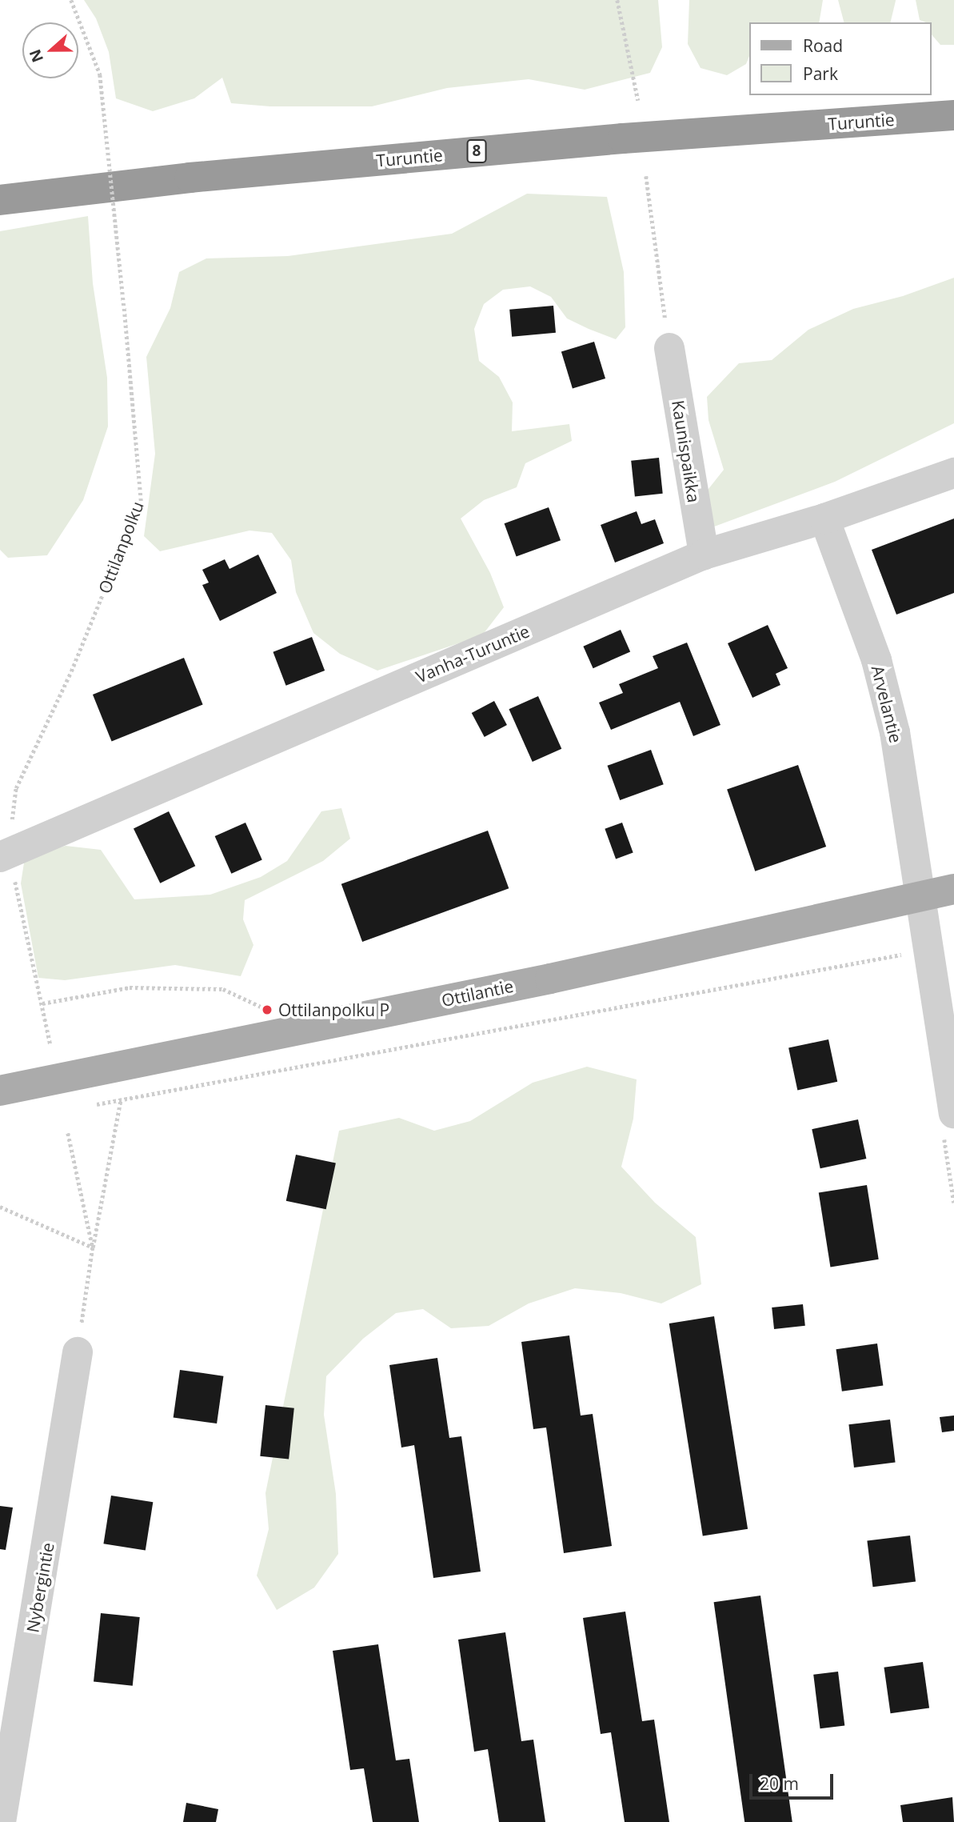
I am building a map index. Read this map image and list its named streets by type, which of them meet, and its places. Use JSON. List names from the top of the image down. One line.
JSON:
{"streets":{"highway":["Turuntie","8"],"main road":["Ottilantie"],"street":["Kaunispaikka","Vanha-Turuntie","Arvelantie","Nybergintie"],"path":["Ottilanpolku"]},"crossings":[["Kaunispaikka","Vanha-Turuntie"],["Ottilanpolku","Vanha-Turuntie"],["Vanha-Turuntie","Arvelantie"],["Arvelantie","Ottilantie"]],"places":["Ottilanpolku P"],"legend":["Road","Park"],"scale_bar":"20 m","north":"left"}
